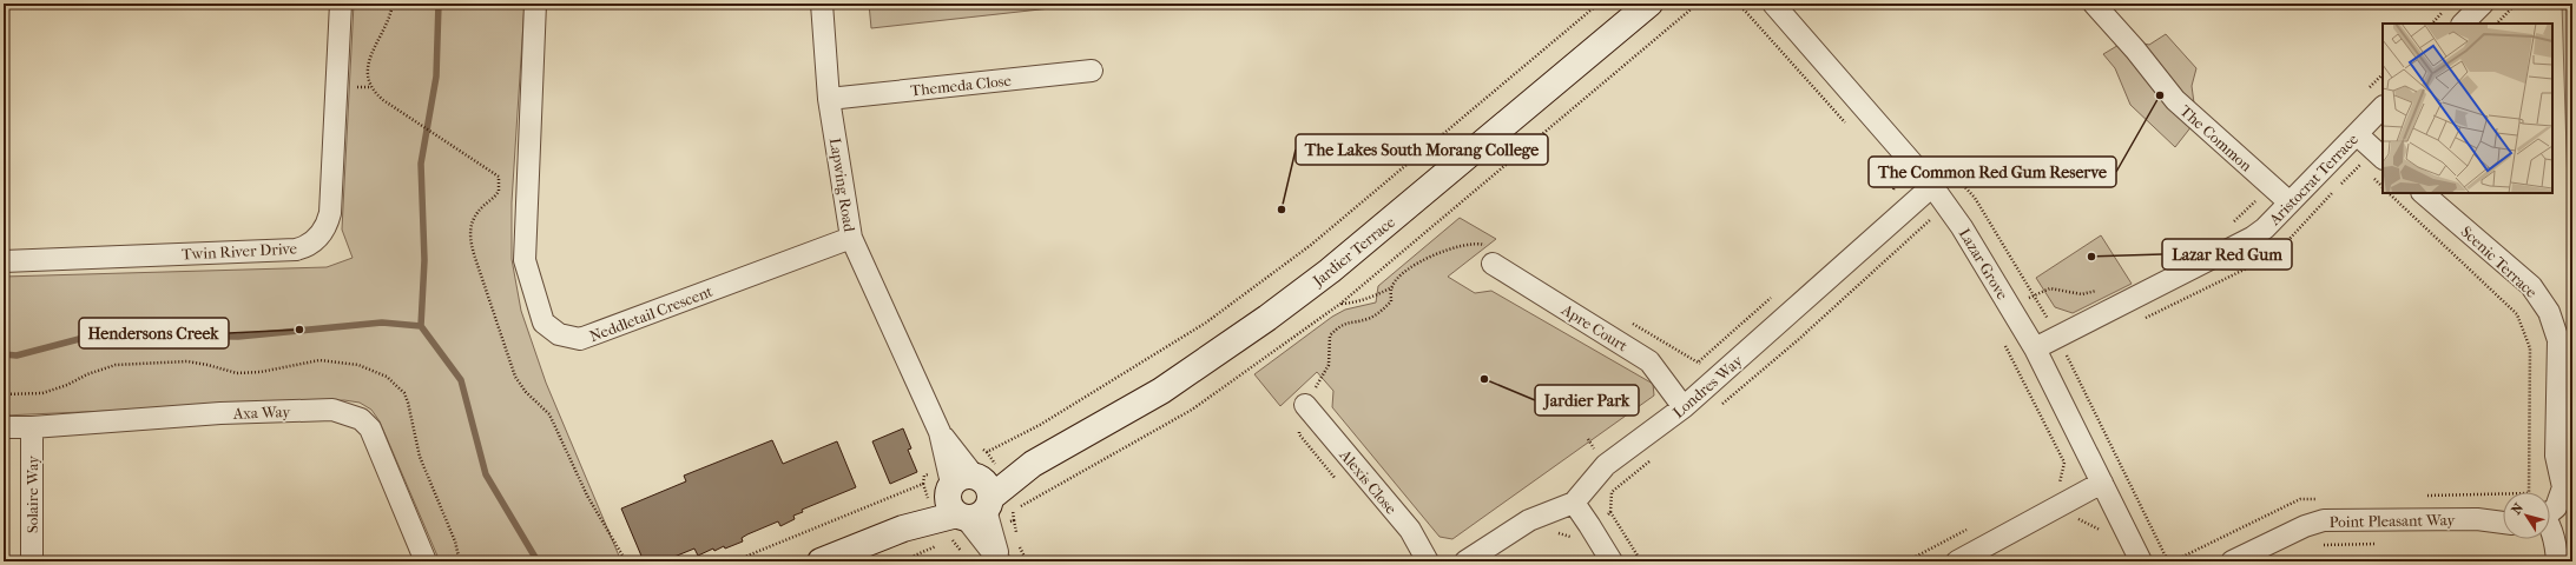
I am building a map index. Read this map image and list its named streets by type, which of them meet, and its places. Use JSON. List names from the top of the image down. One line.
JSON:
{"streets":{"street":["Themeda Close","The Common","Aristocrat Terrace","Lapwing Road","Twin River Drive","Jardier Terrace","Scenic Terrace","Lazar Grove","Neddletail Crescent","Apre Court","Londres Way","Axa Way","Alexis Close","Solaire Way","Point Pleasant Way"]},"crossings":[["Themeda Close","Lapwing Road"],["The Common","Aristocrat Terrace"],["Aristocrat Terrace","Lazar Grove"],["Lapwing Road","Jardier Terrace"],["Lapwing Road","Neddletail Crescent"],["Lazar Grove","Londres Way"],["Apre Court","Londres Way"],["Axa Way","Solaire Way"]],"places":["The Common Red Gum Reserve","The Lakes South Morang College","Lazar Red Gum","Hendersons Creek","Jardier Park"],"north":"top left"}
